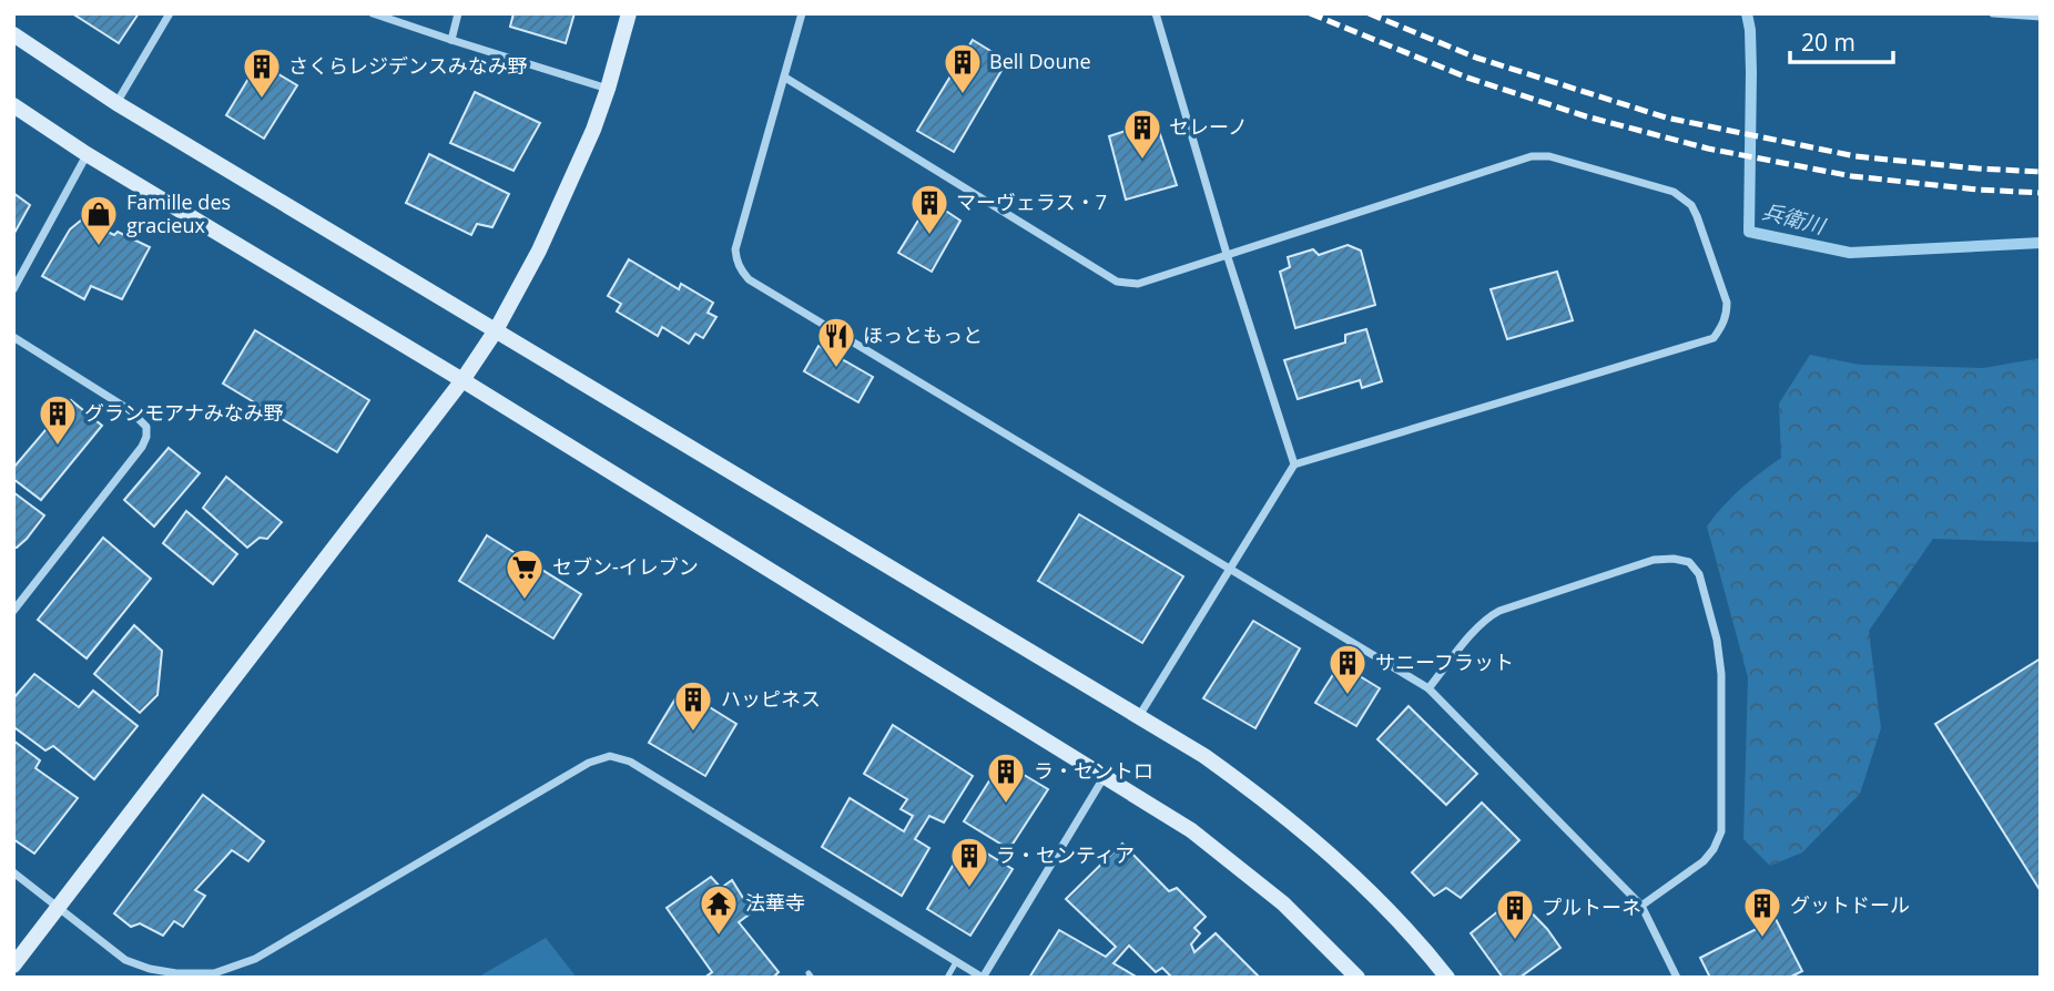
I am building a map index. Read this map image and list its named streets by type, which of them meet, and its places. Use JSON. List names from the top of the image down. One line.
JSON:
{"water":["兵衛川"],"places":{"building":["Bell Doune","さくらレジデンスみなみ野","セレーノ","マーヴェラス・7","グランモアナみなみ野","サニーフラット","ハッピネス","ラ・セントロ","ラ・センティア","グットドール","プルトーネ"],"shop":["Famille des gracieux"],"restaurant":["ほっともっと"],"supermarket":["セブン-イレブン"],"temple":["法華寺"]},"scale_bar":"20 m"}
